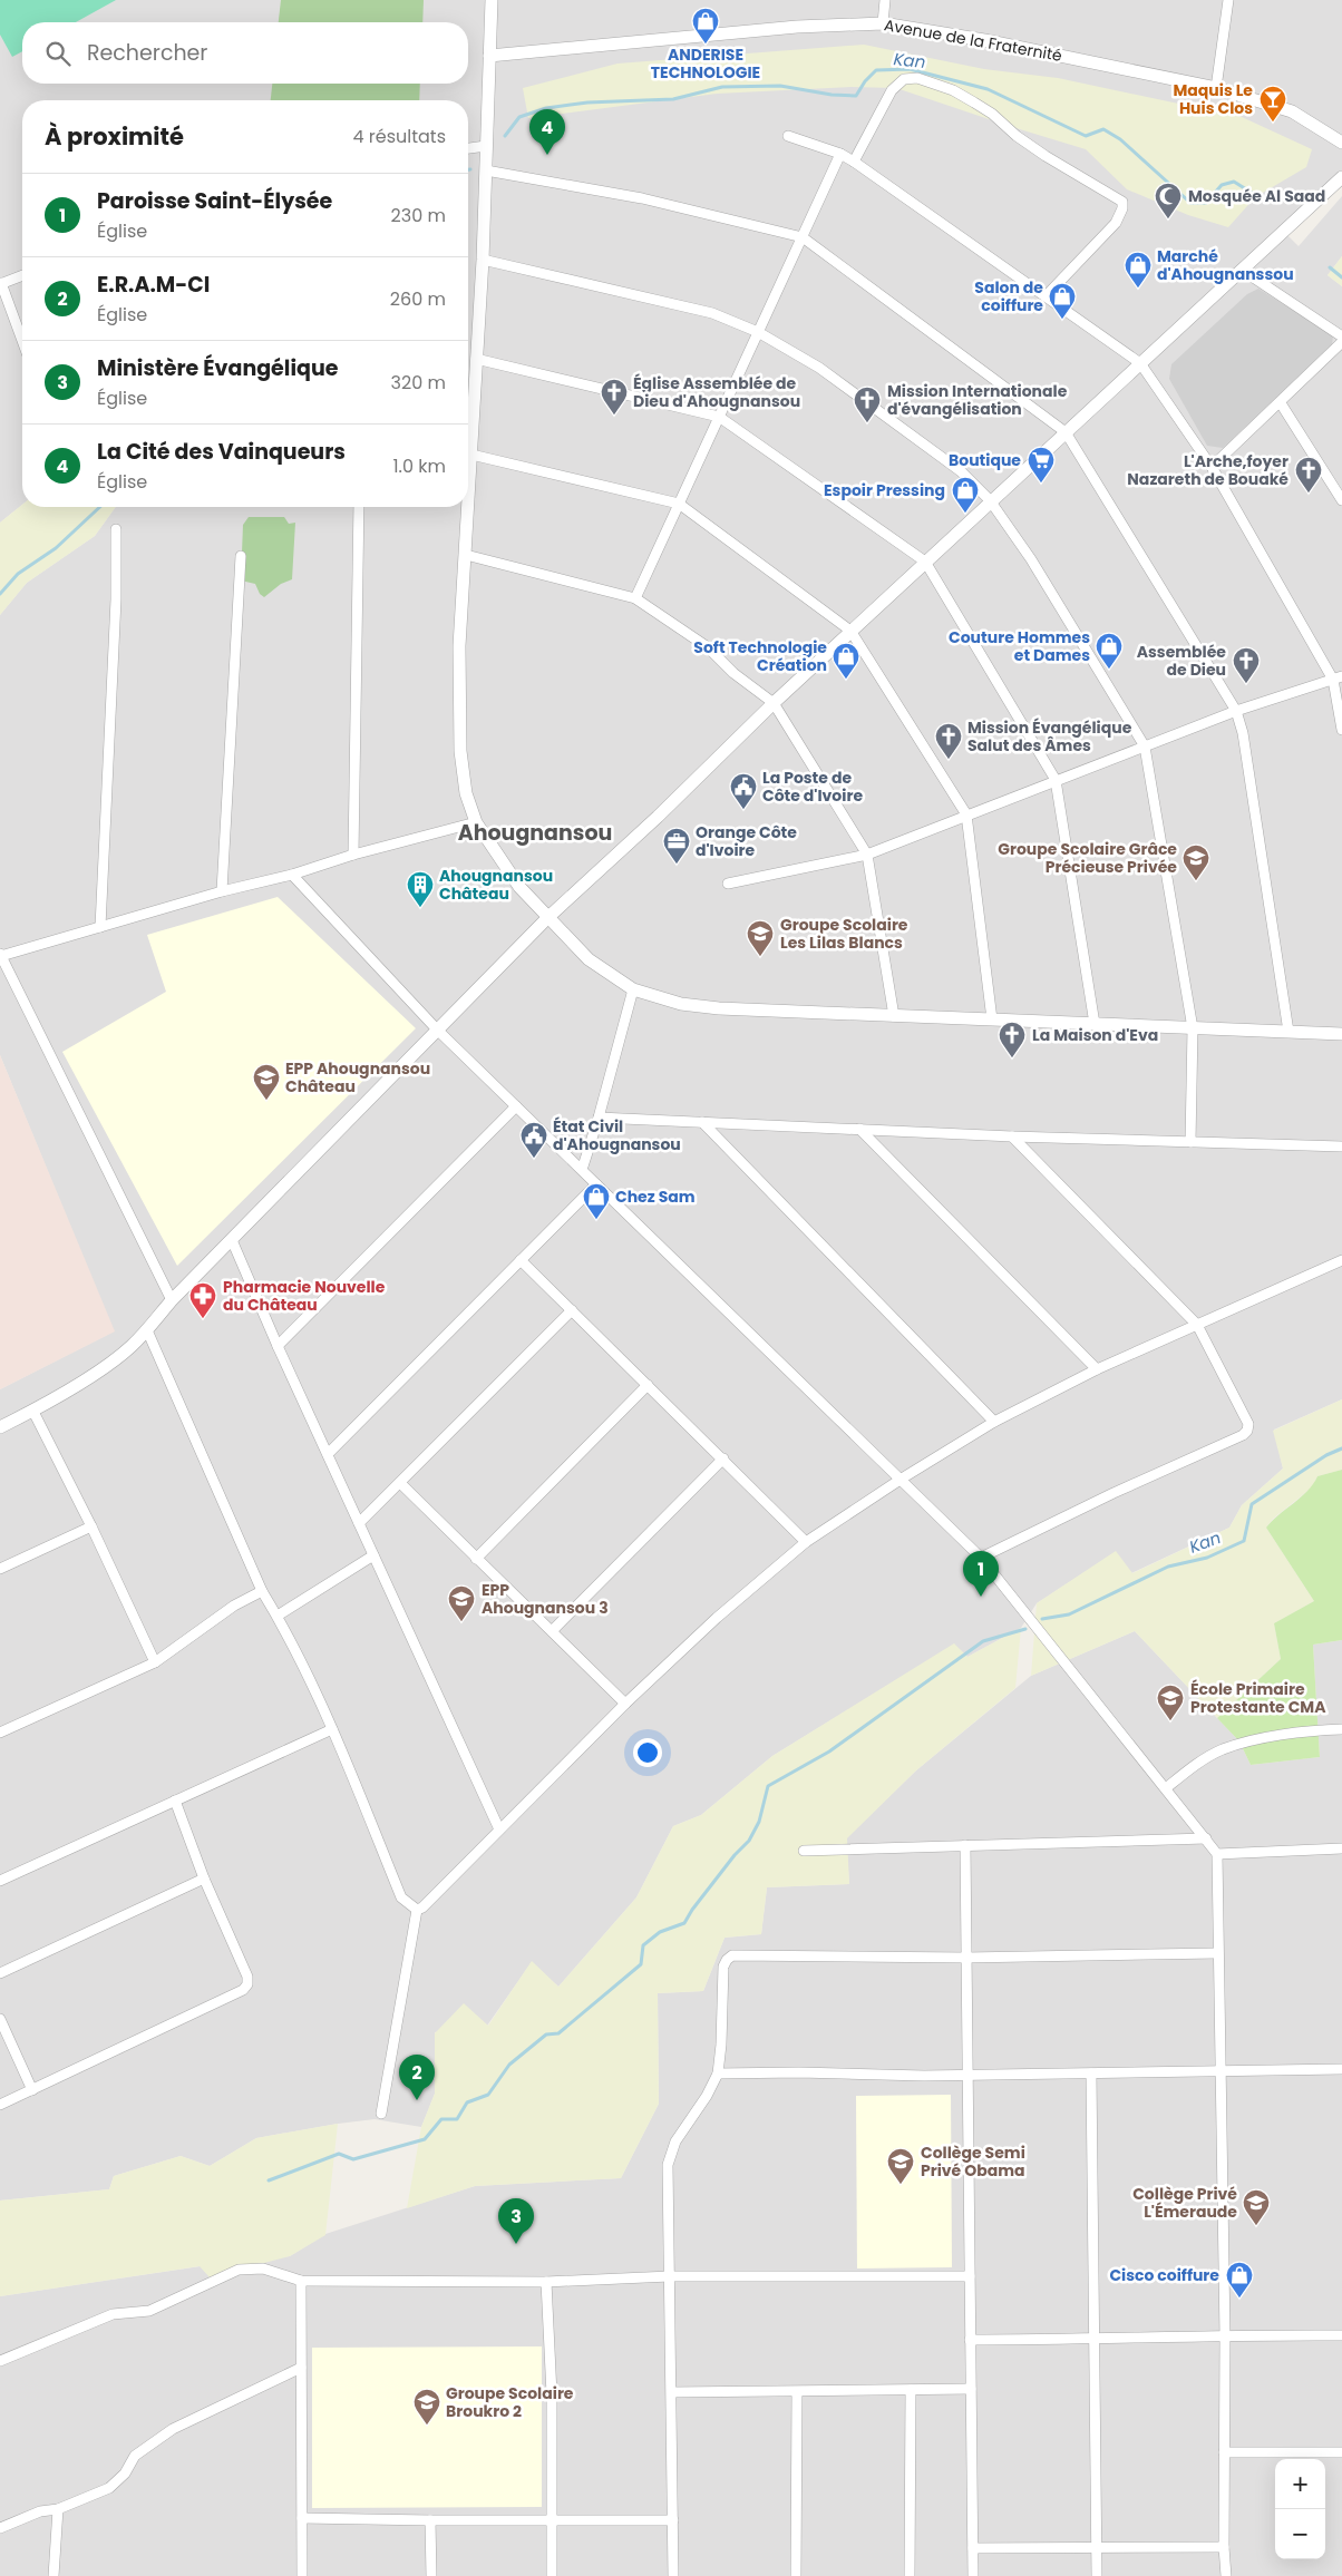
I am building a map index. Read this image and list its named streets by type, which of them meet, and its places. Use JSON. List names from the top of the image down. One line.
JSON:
{"streets":{"street":["Avenue de la Fraternité"]},"districts":["Ahougnansou"],"water":["Kan"],"places":{"shop":["ANDERISE TECHNOLOGIE","Marché d'Ahougnanssou","Salon de coiffure","Espoir Pressing","Couture Hommes et Dames","Soft Technologie Création","Chez Sam","Cisco coiffure"],"bar":["Maquis Le Huis Clos"],"mosque":["Mosquée Al Saad"],"church":["Église Assemblée de Dieu d'Ahougnansou","Mission Internationale d'évangélisation","L'Arche,foyer Nazareth de Bouaké","Assemblée de Dieu","Mission Évangélique Salut des Âmes","La Maison d'Eva"],"supermarket":["Boutique"],"public building":["La Poste de Côte d'Ivoire","État Civil d'Ahougnansou"],"office":["Orange Côte d'Ivoire"],"school or university":["Groupe Scolaire Grâce Précieuse Privée","Groupe Scolaire Les Lilas Blancs","EPP Ahougnansou Château","EPP Ahougnansou 3","École Primaire Protestante CMA","Collège Semi Privé Obama","Collège Privé L'Émeraude","Groupe Scolaire Broukro 2"],"building":["Ahougnansou Château"],"pharmacy":["Pharmacie Nouvelle du Château"]},"page":{"search":"Rechercher","heading":["À proximité","4 résultats"],"pins":["4","1","2","3"],"list":[{"mark":"1","name":"Paroisse Saint-Élysée","note":"Église","value":"230 m"},{"mark":"2","name":"E.R.A.M-CI","note":"Église","value":"260 m"},{"mark":"3","name":"Ministère Évangélique","note":"Église","value":"320 m"},{"mark":"4","name":"La Cité des Vainqueurs","note":"Église","value":"1.0 km"}],"map_buttons":["+","−"]}}
